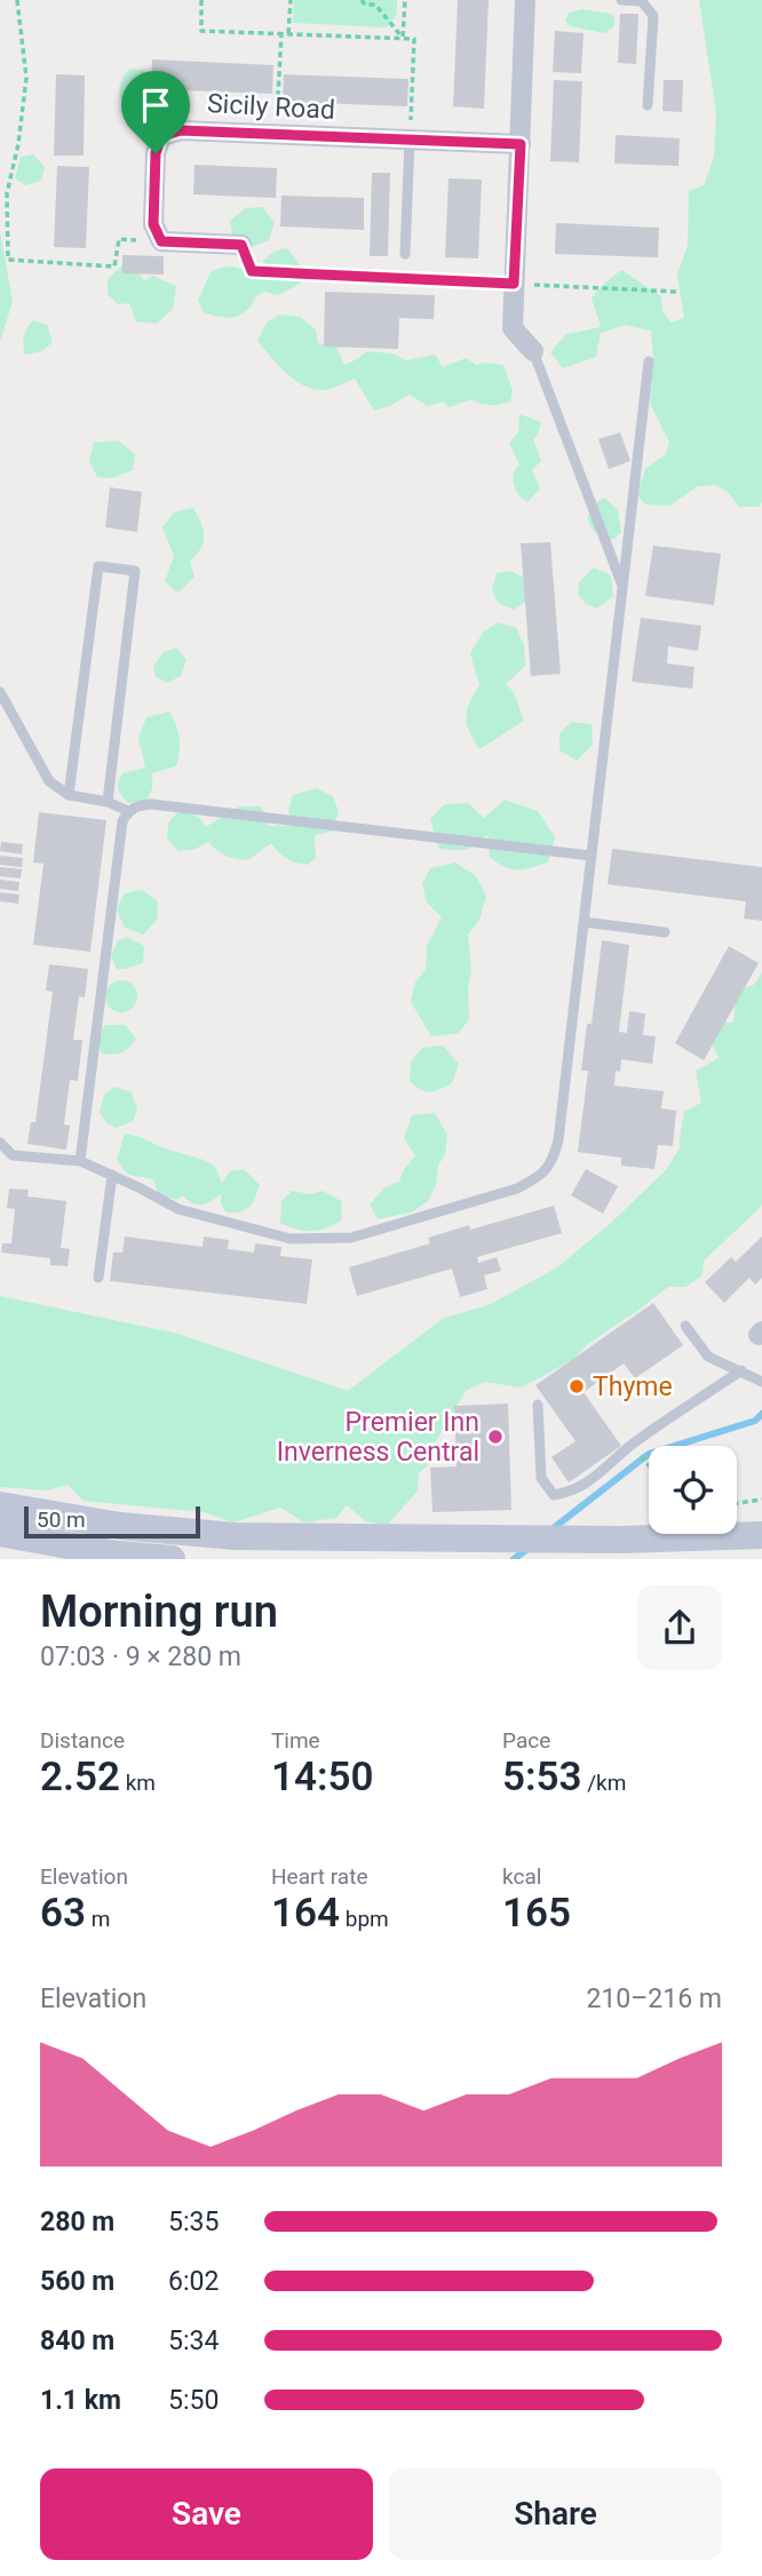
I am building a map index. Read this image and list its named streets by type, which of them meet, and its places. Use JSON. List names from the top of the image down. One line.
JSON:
{"streets":{"street":["Sicily Road"]},"places":["Thyme","Premier Inn Inverness Central"],"scale_bar":"50 m","page":{"scale":"50 m","heading":["Morning run","07:03 · 9 × 280 m"],"stats":[["Distance","2.52 km"],["Time","14:50"],["Pace","5:53 /km"],["Elevation","63 m"],["Heart rate","164 bpm"],["kcal","165"]],"chart":["Elevation","210–216 m"],"list":[{"name":"280 m","note":"5:35"},{"name":"560 m","note":"6:02"},{"name":"840 m","note":"5:34"},{"name":"1.1 km","note":"5:50"}],"buttons":["Save","Share"]}}
